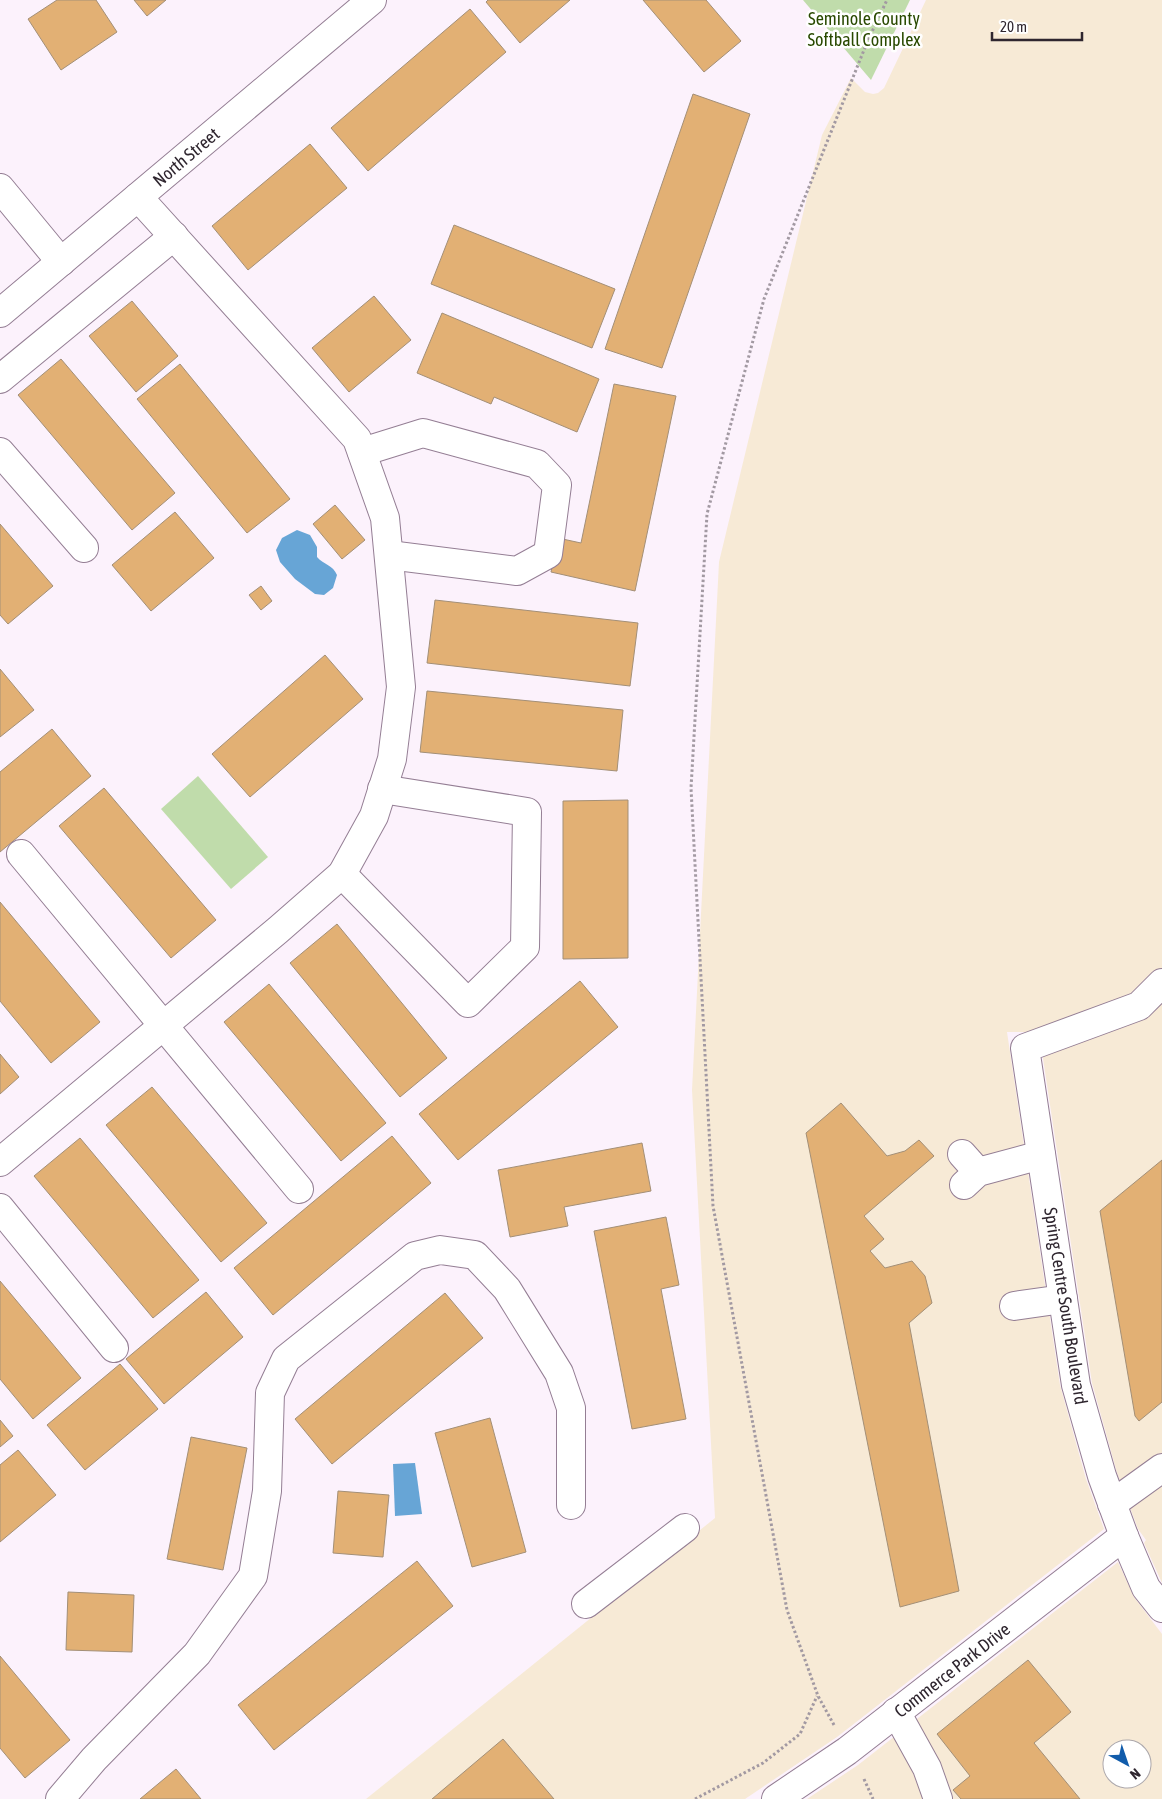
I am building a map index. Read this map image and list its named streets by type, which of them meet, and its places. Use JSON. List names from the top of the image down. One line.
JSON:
{"streets":{"street":["North Street","Spring Centre South Boulevard","Commerce Park Drive"]},"crossings":[["Spring Centre South Boulevard","Commerce Park Drive"]],"parks":["Seminole County Softball Complex"],"scale_bar":"20 m","north":"bottom right"}
